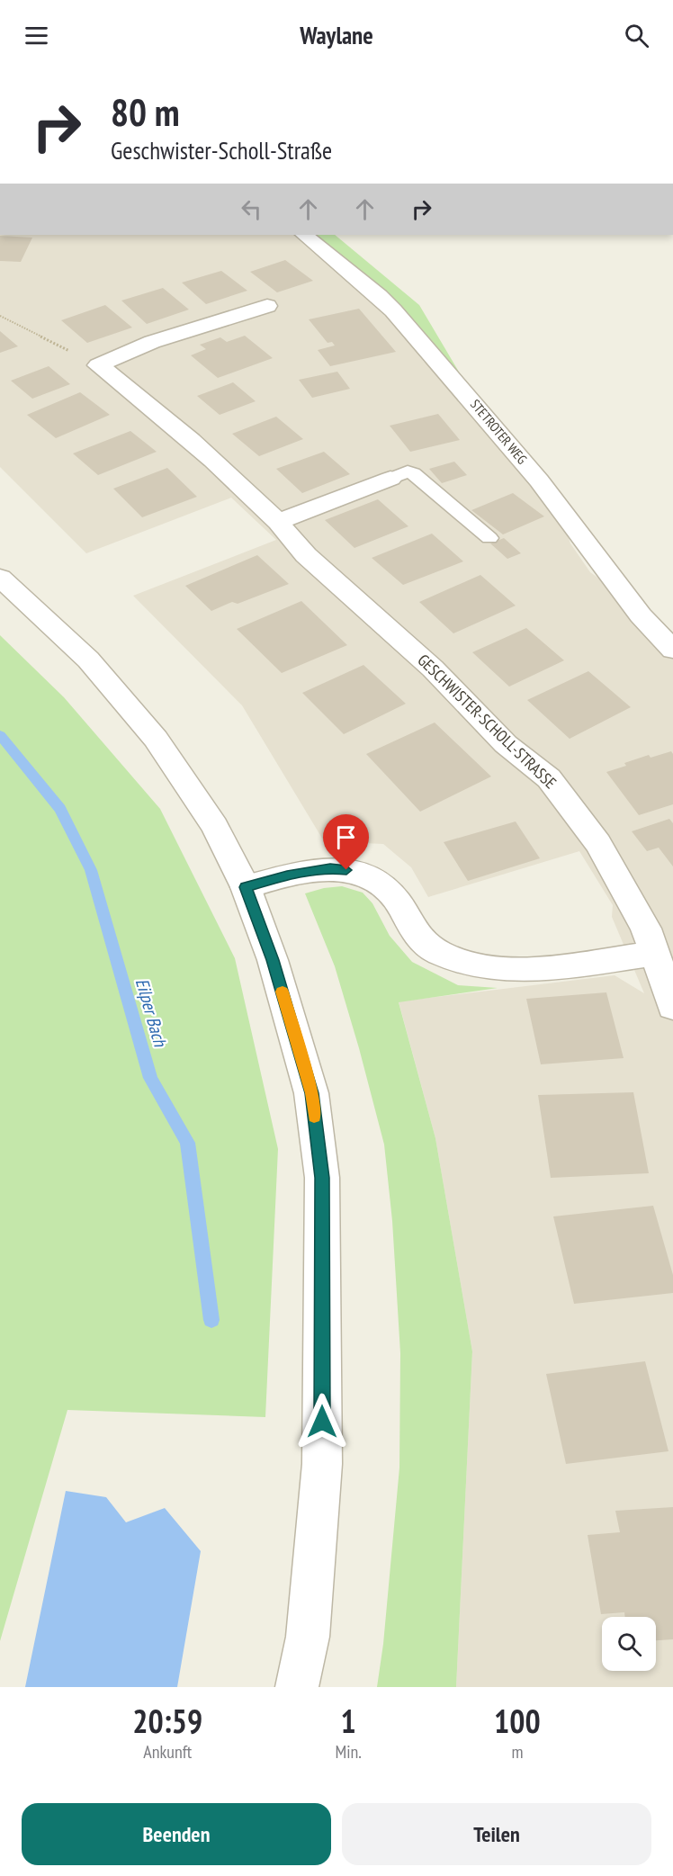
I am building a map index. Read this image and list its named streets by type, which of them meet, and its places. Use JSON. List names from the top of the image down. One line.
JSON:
{"streets":{"street":["STETROTER WEG","GESCHWISTER-SCHOLL-STRASSE"]},"water":["Eilper Bach"],"page":{"header":"Waylane","turn":["80 m","Geschwister-Scholl-Straße"],"eta":["20:59","Ankunft","1","Min.","100","m"],"buttons":["Beenden","Teilen"]}}
